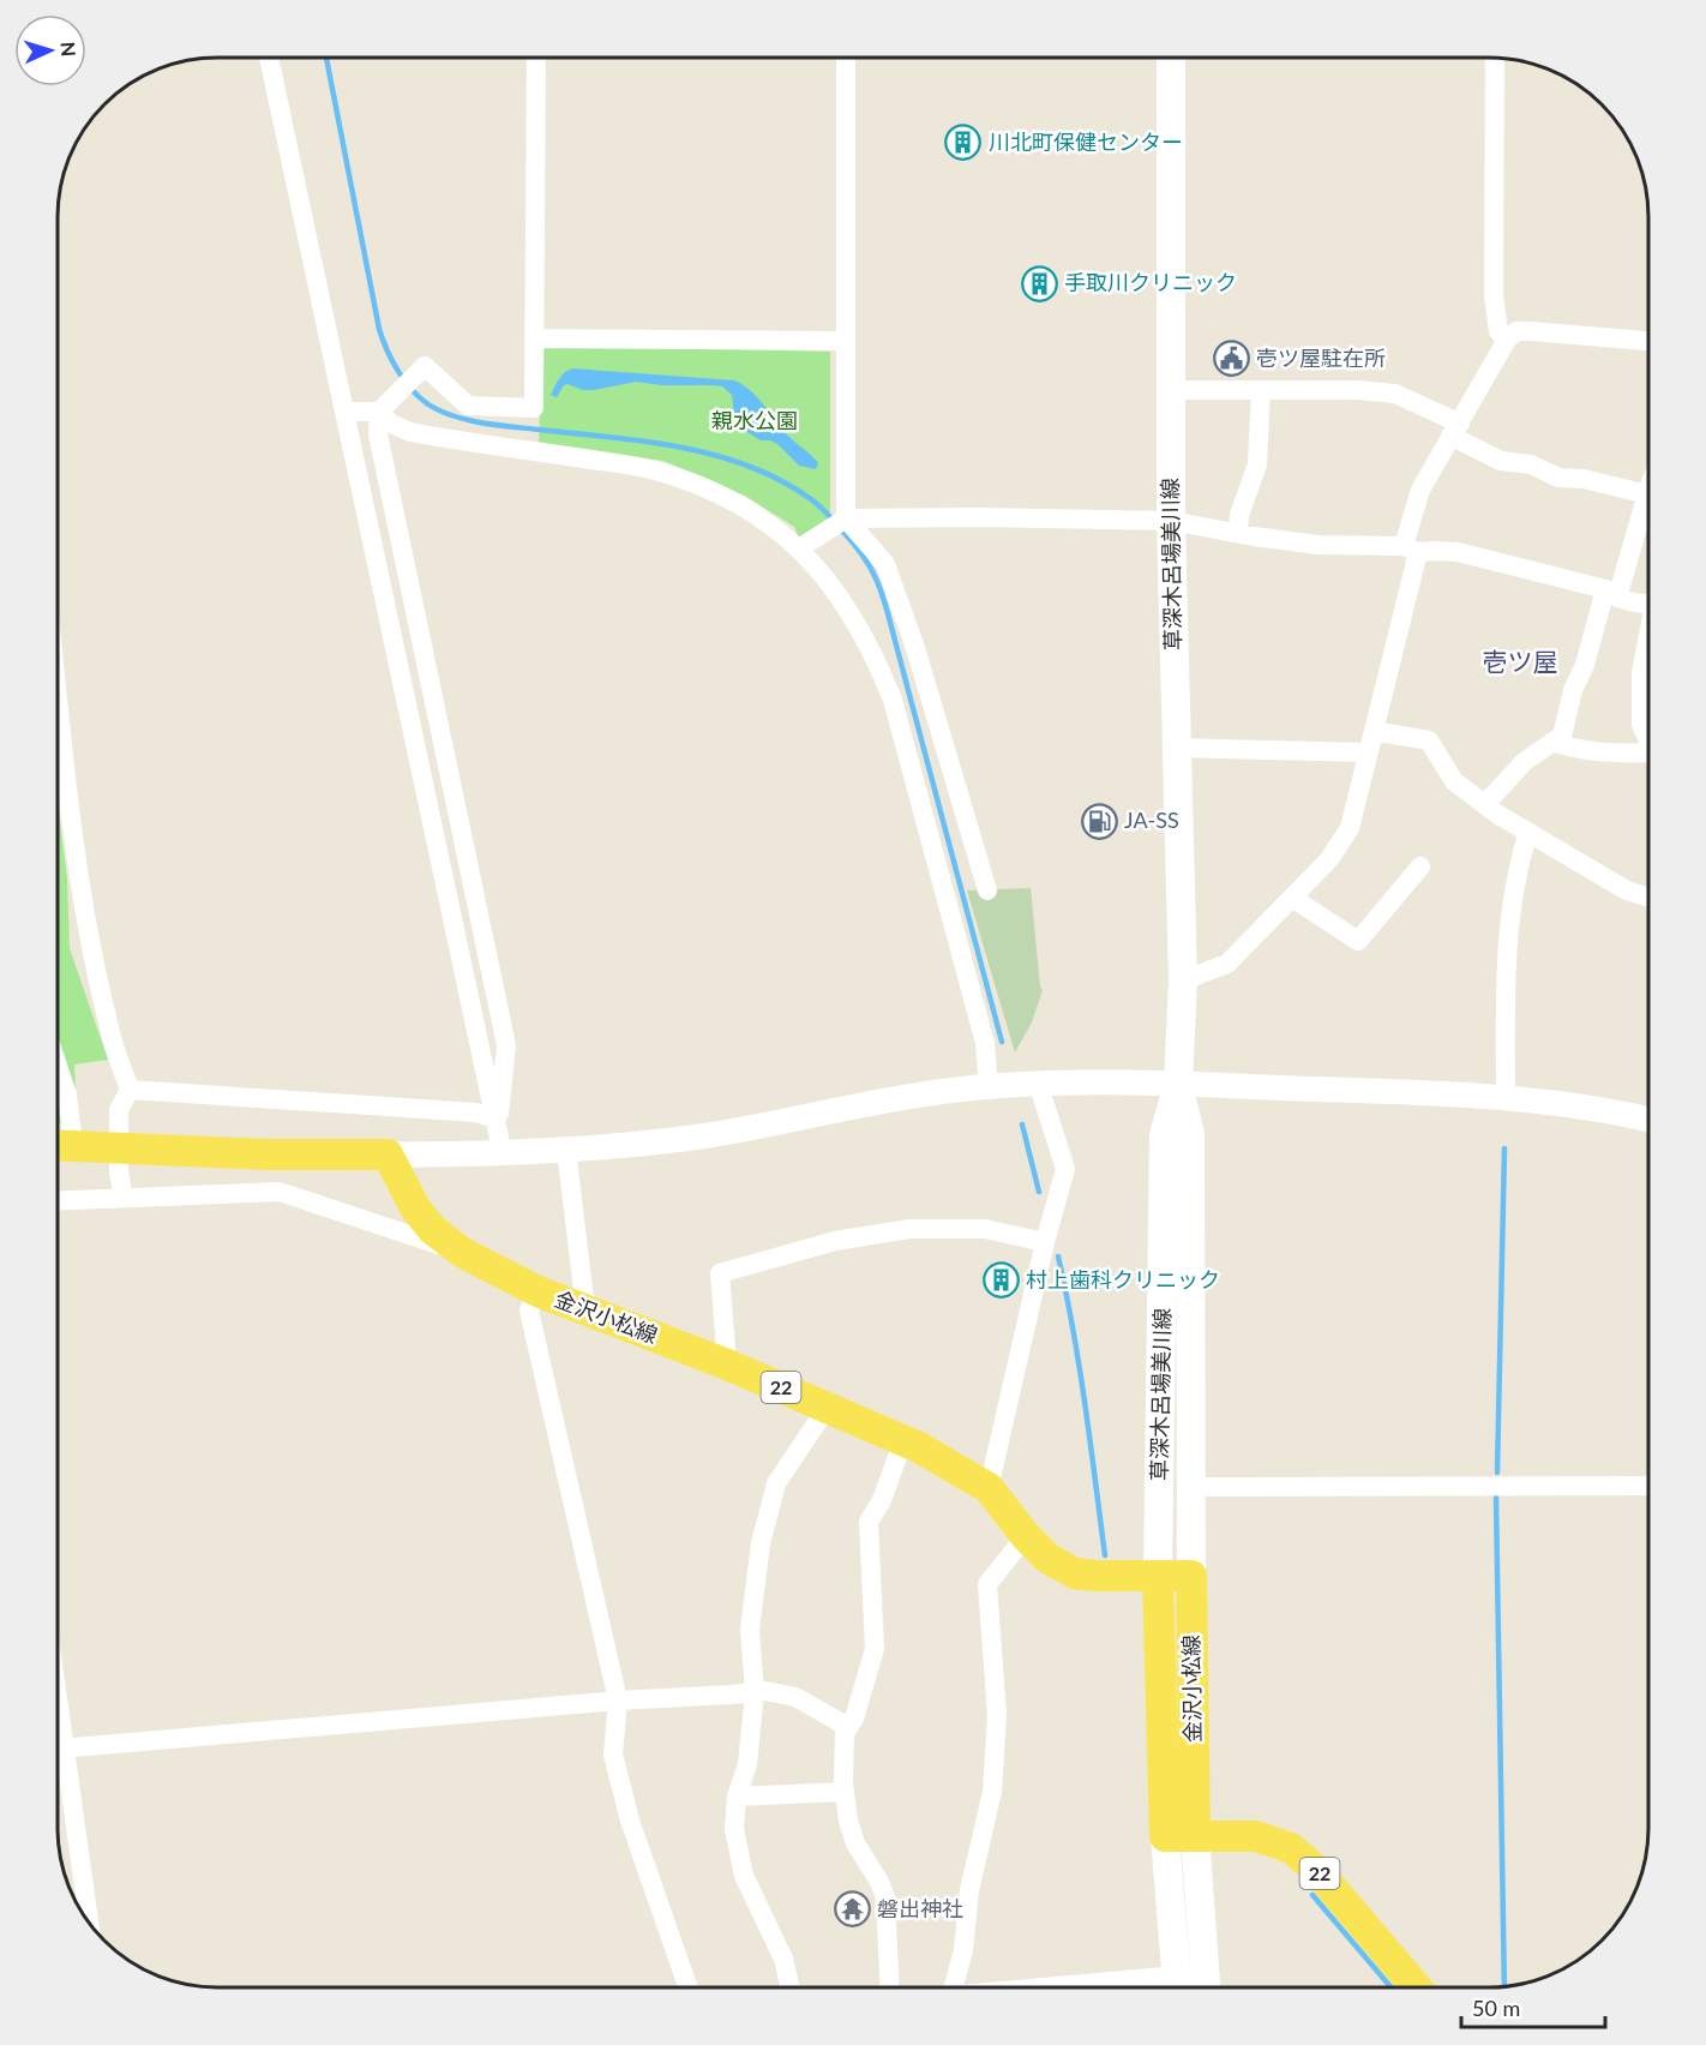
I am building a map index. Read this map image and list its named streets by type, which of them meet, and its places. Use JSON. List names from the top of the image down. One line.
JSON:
{"streets":{"main road":["草深木呂場美川線","金沢小松線","22"]},"crossings":[["草深木呂場美川線","金沢小松線"],["金沢小松線","22"]],"districts":["壱ツ屋"],"parks":["親水公園"],"places":{"building":["川北町保健センター","手取川クリニック","村上歯科クリニック"],"public building":["壱ツ屋駐在所"],"fuel station":["JA-SS"],"temple":["磐出神社"]},"scale_bar":"50 m","north":"right"}
